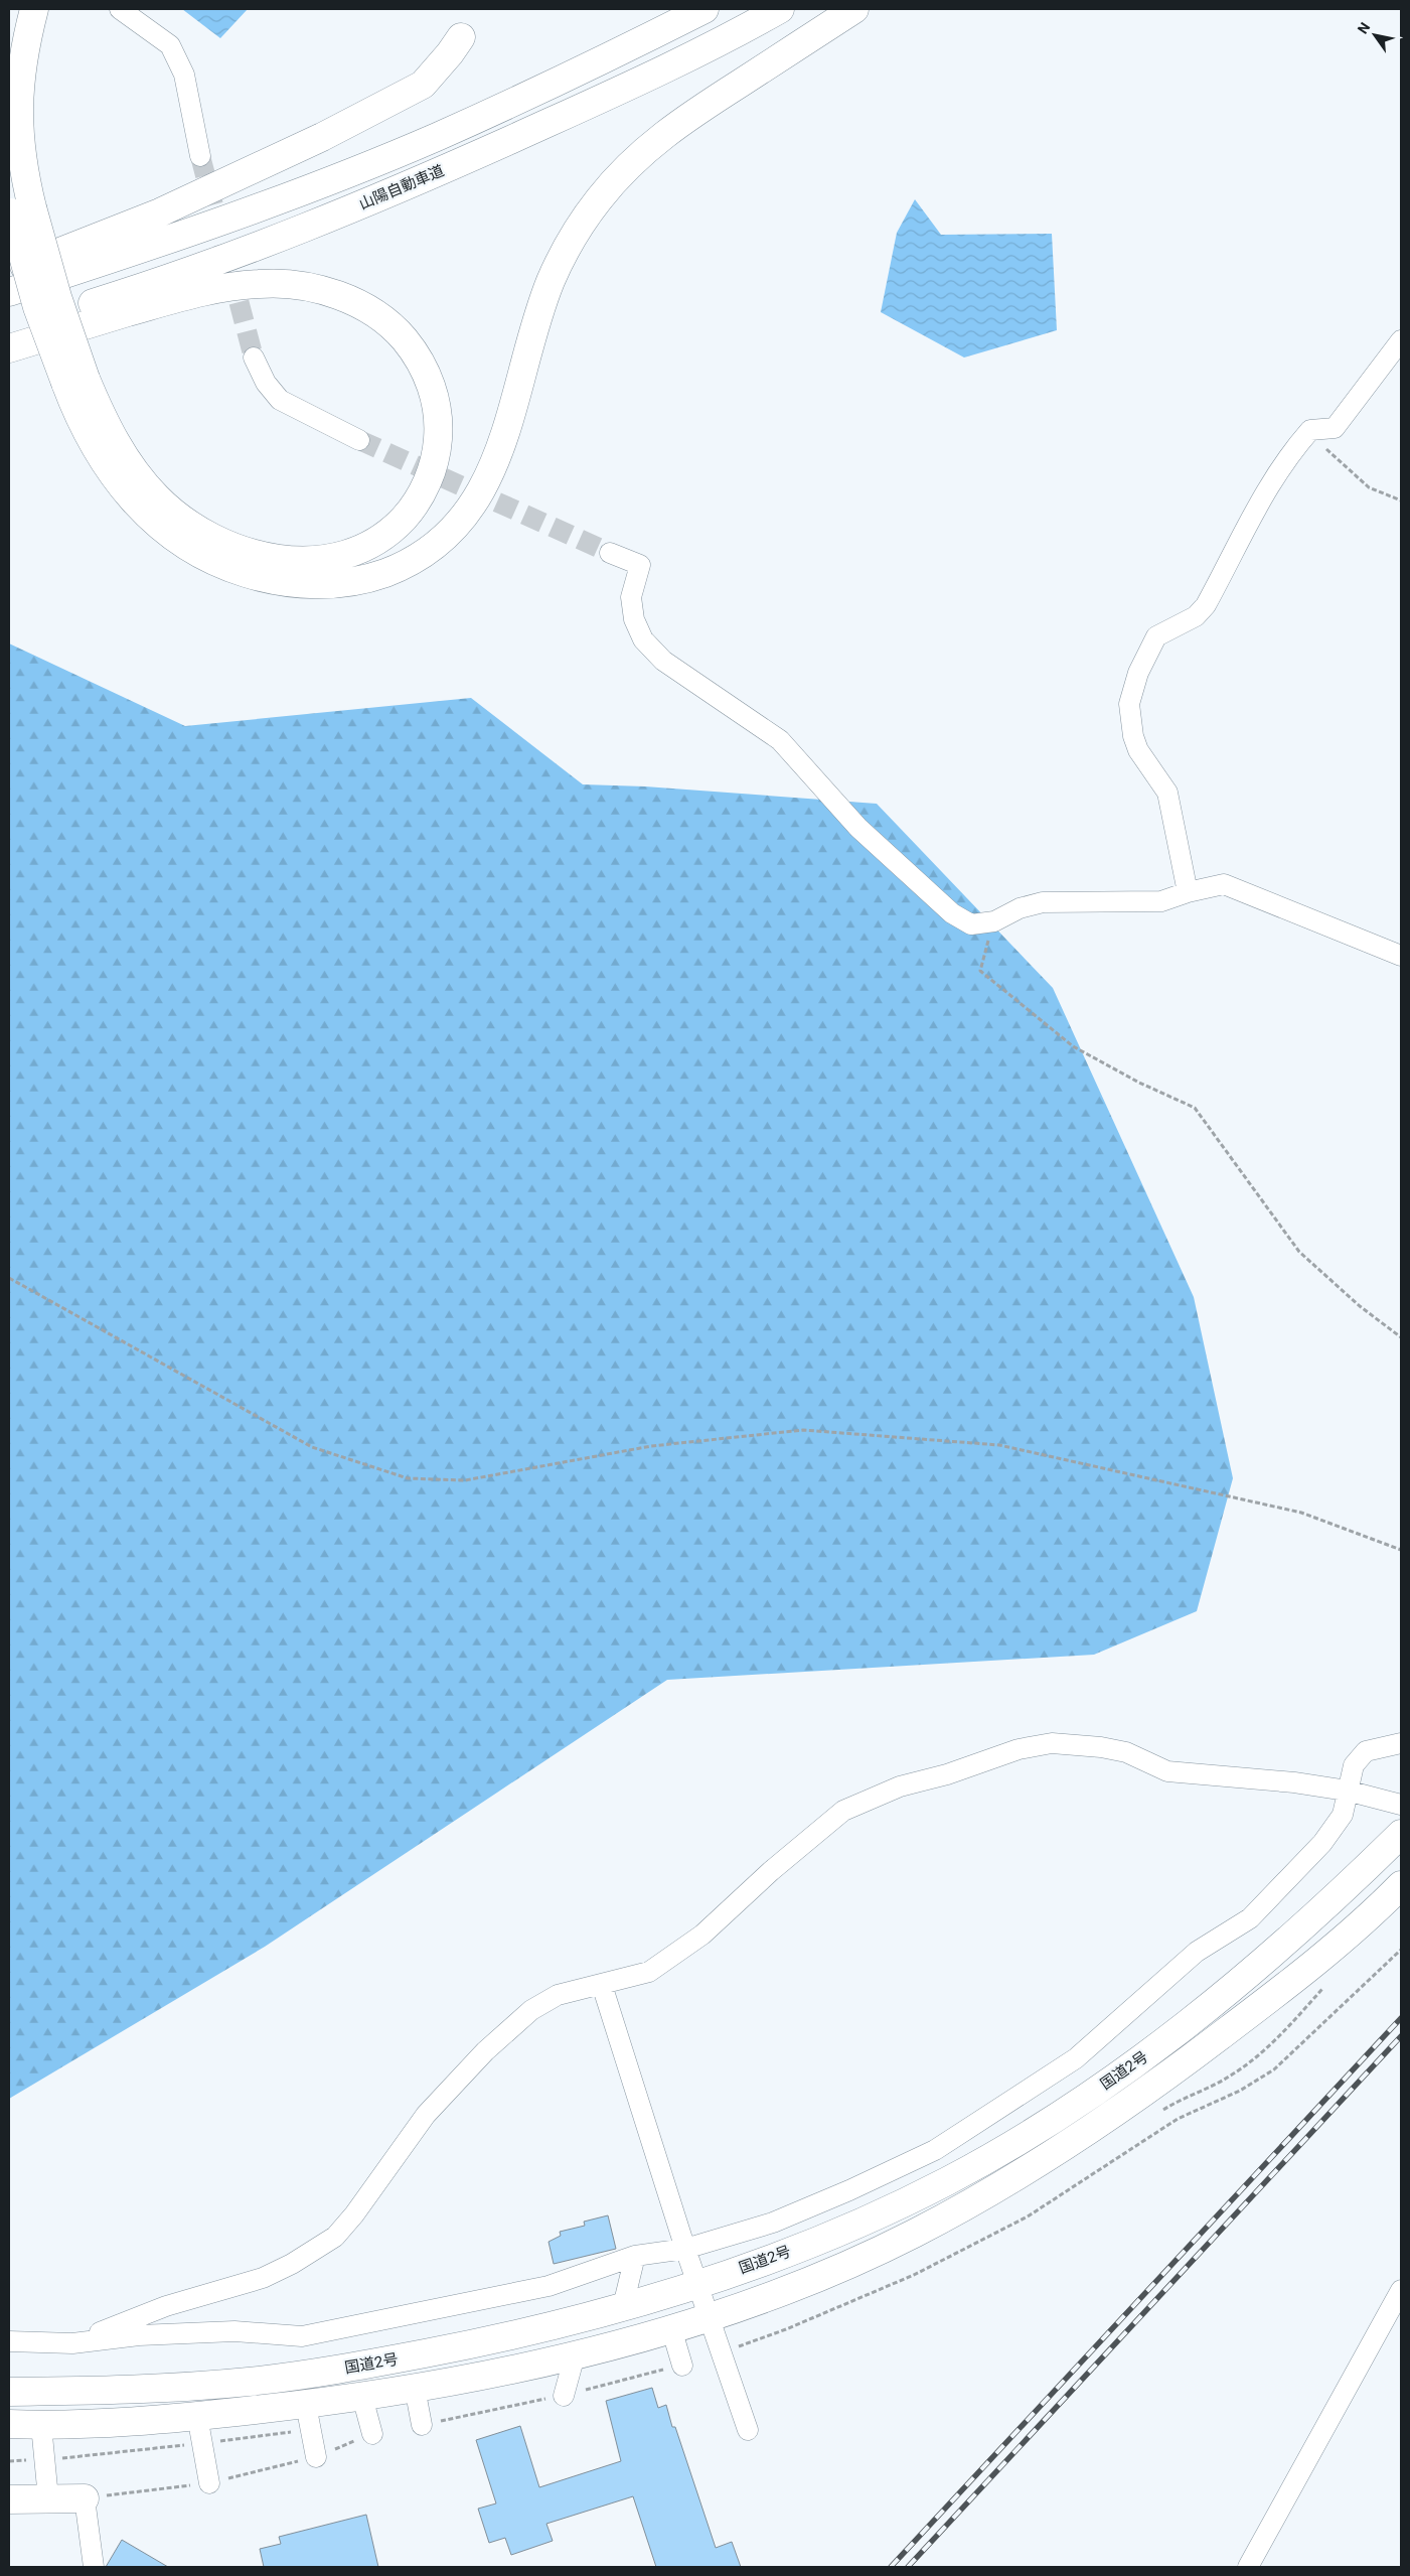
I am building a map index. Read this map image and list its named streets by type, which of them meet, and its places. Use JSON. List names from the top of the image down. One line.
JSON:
{"streets":{"main road":["山陽自動車道","国道2号"]},"north":"top left"}
